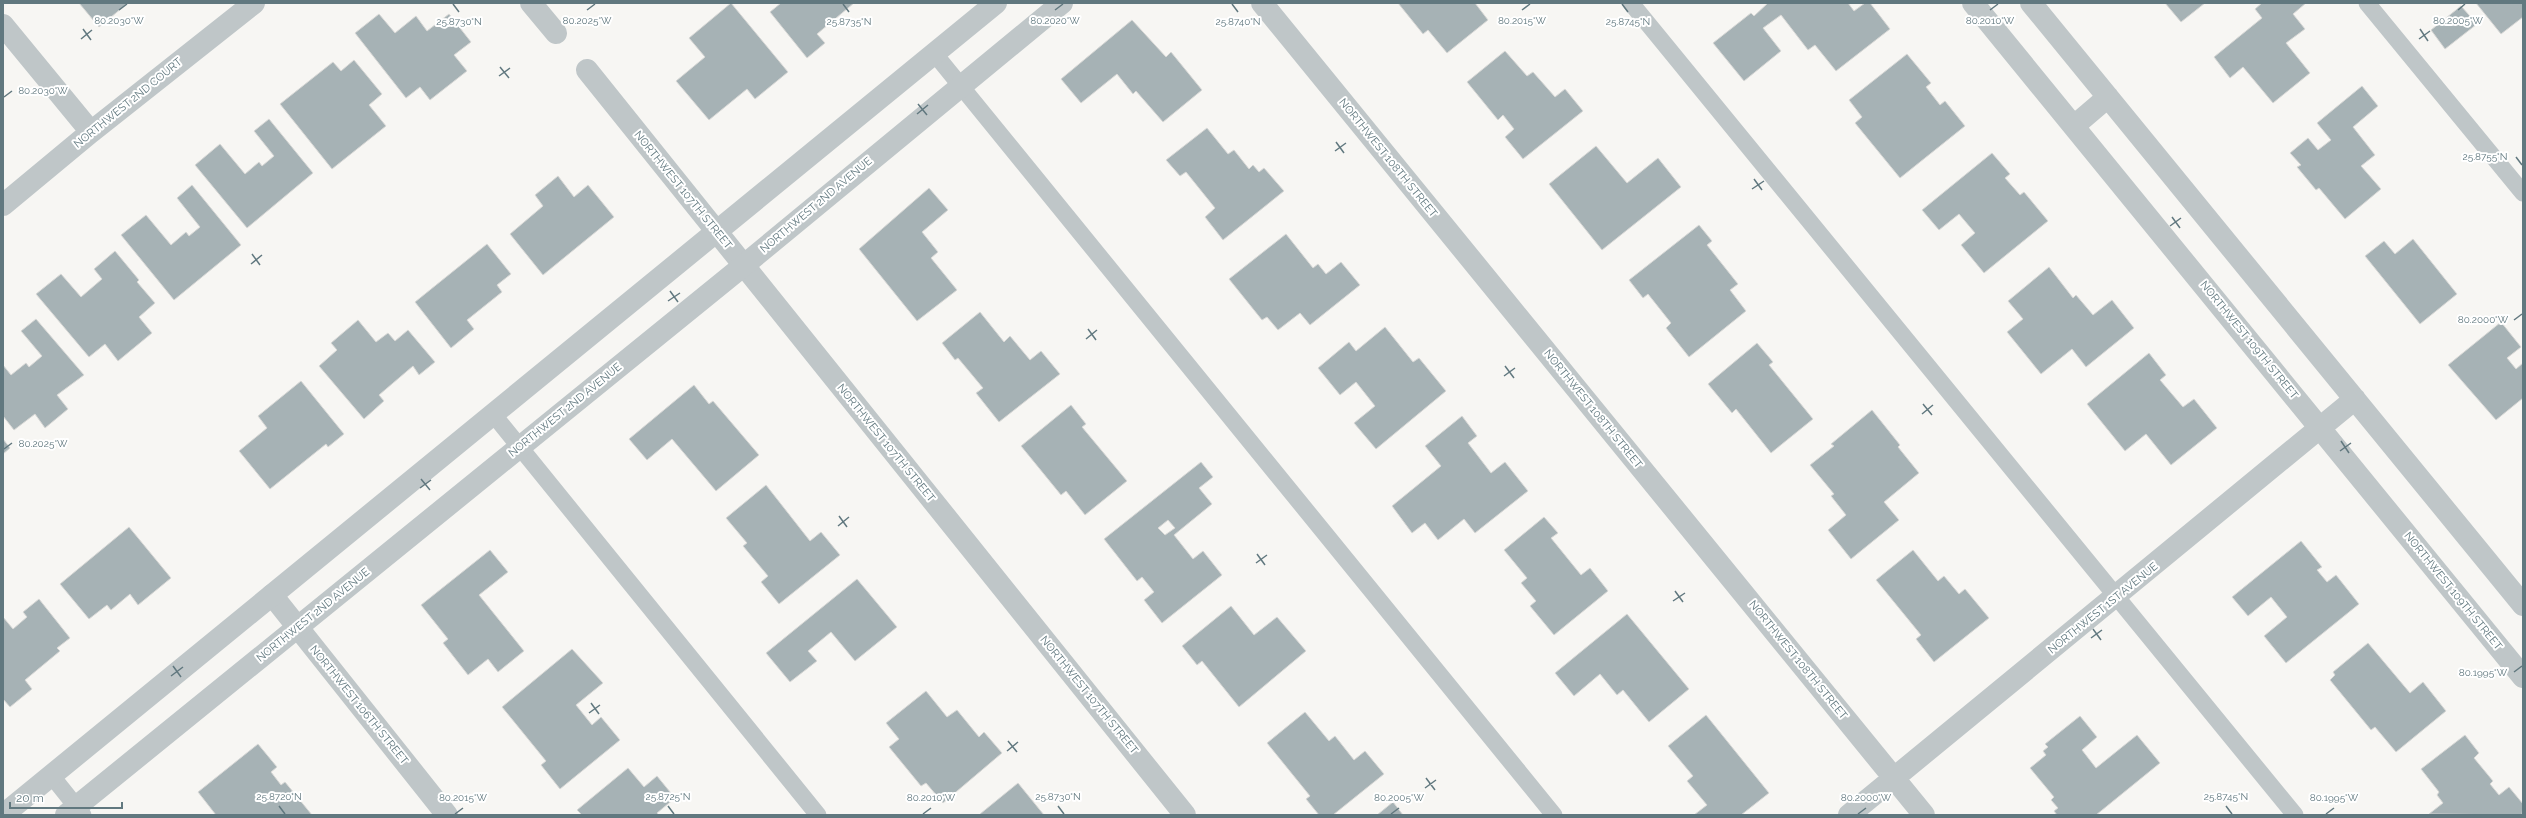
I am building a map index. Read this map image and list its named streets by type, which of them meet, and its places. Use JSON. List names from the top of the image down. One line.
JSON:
{"streets":{"street":["NORTHWEST 2ND COURT","NORTHWEST 108TH STREET","NORTHWEST 107TH STREET","NORTHWEST 2ND AVENUE","NORTHWEST 109TH STREET","NORTHWEST 1ST AVENUE","NORTHWEST 106TH STREET"]},"crossings":[["NORTHWEST 108TH STREET","NORTHWEST 1ST AVENUE"],["NORTHWEST 107TH STREET","NORTHWEST 2ND AVENUE"],["NORTHWEST 2ND AVENUE","NORTHWEST 106TH STREET"],["NORTHWEST 109TH STREET","NORTHWEST 1ST AVENUE"]],"scale_bar":"20 m","coordinates":["80.2030°W","80.2020°W","80.2015°W","80.2010°W","80.2005°W","80.2025°W","25.8730°N","25.8735°N","25.8740°N","25.8745°N","25.8755°N","80.2000°W","80.1995°W","25.8720°N","25.8725°N"]}
